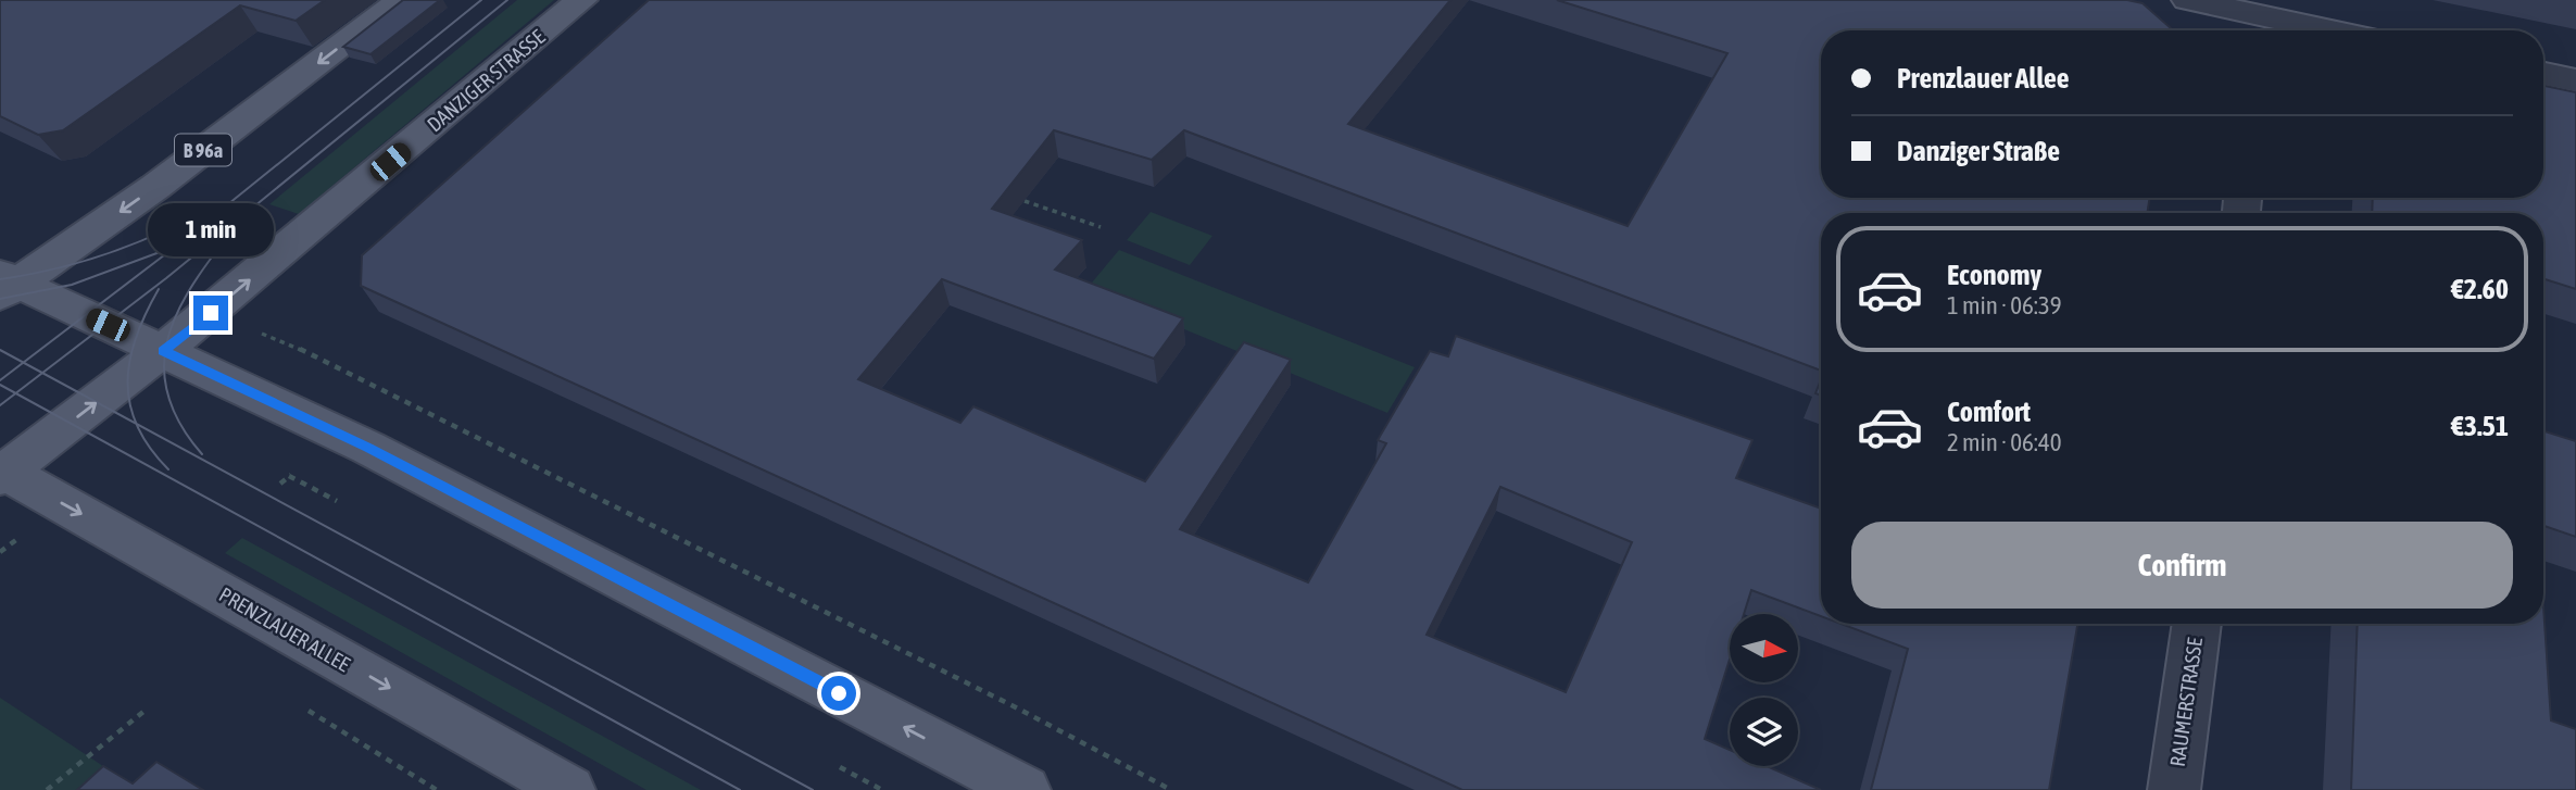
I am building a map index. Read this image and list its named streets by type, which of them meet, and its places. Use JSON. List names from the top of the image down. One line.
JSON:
{"streets":{"main road":["DANZIGER STRASSE","B 96a","PRENZLAUER ALLEE"],"street":["RAUMERSTRASSE"]},"crossings":[["DANZIGER STRASSE","PRENZLAUER ALLEE"]],"north":"right","page":{"banner":["Prenzlauer Allee","Danziger Straße"],"bubble":"1 min","list":[{"name":"Economy","note":"1 min · 06:39","value":"€2.60"},{"name":"Comfort","note":"2 min · 06:40","value":"€3.51"}],"buttons":"Confirm"}}
